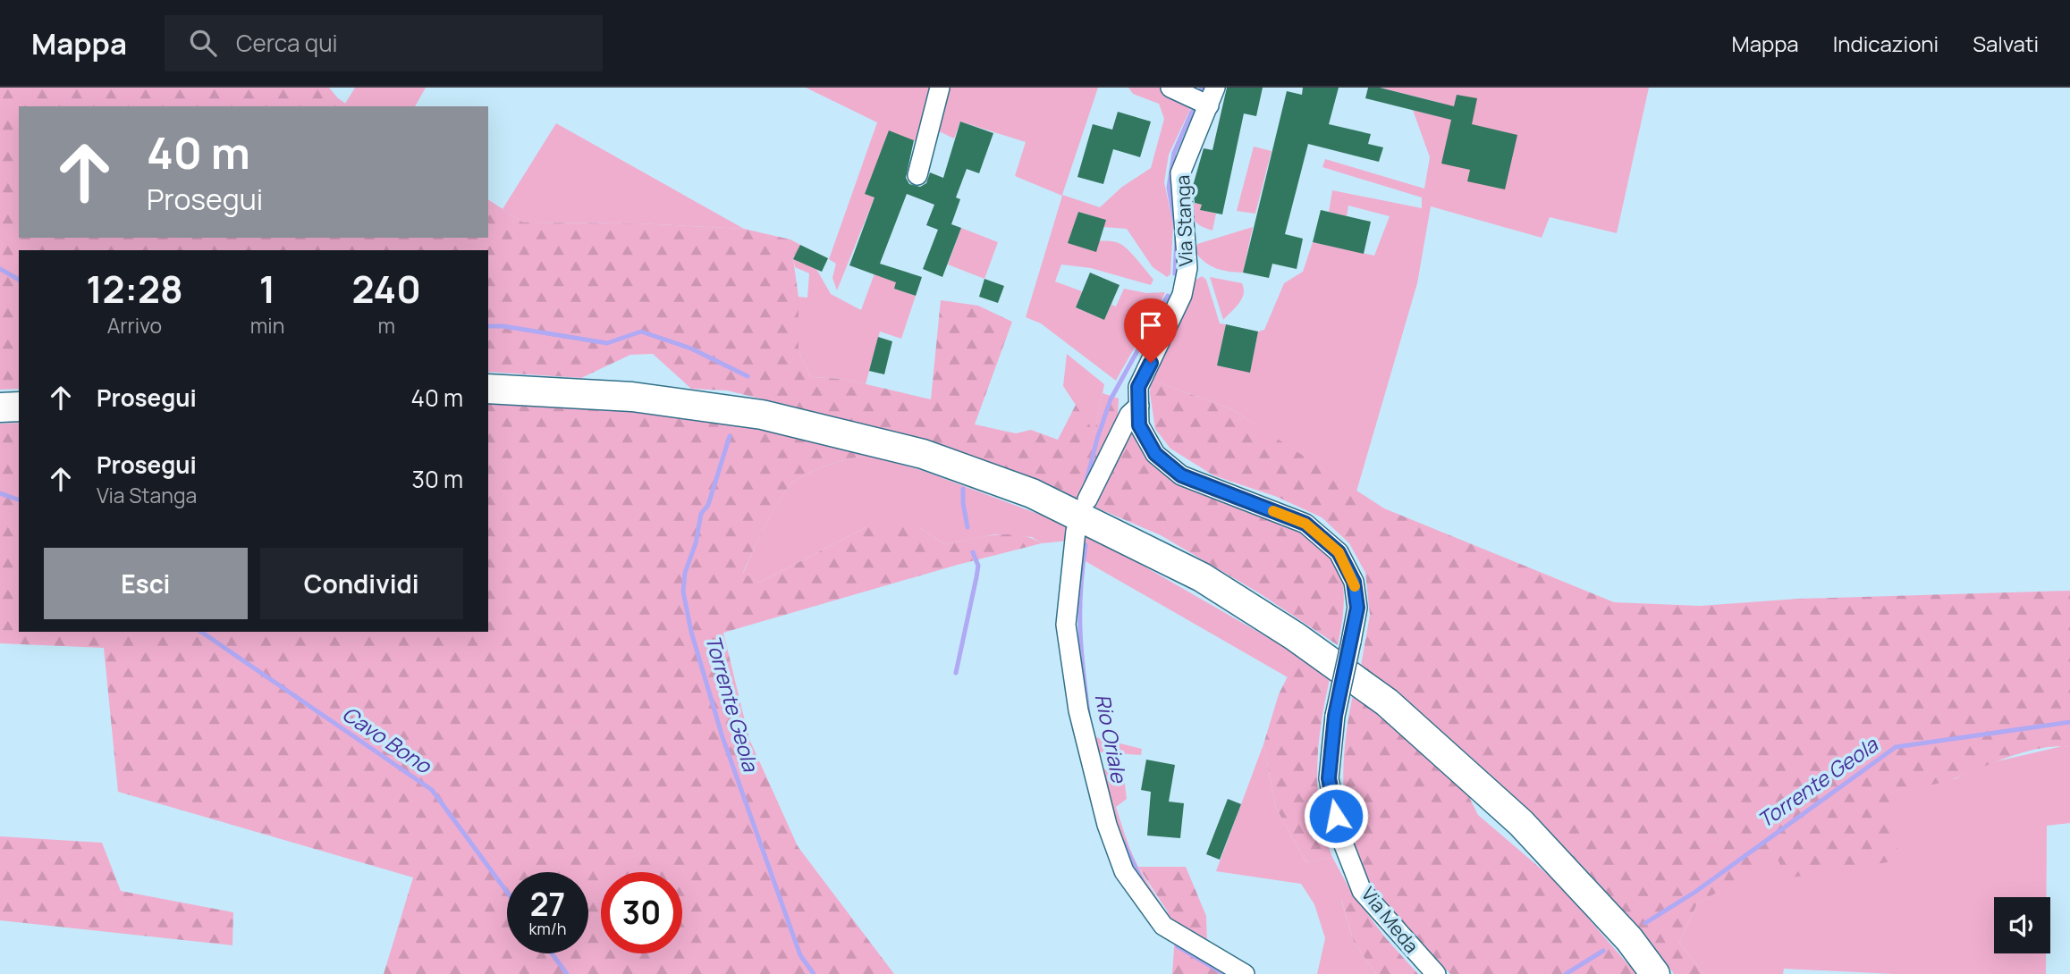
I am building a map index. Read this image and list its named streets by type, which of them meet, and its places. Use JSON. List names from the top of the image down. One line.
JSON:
{"streets":{"street":["Via Stanga","Via Meda"]},"crossings":[["Via Stanga","Via Meda"]],"water":["Torrente Geola","Rio Oriale","Cavo Bono"],"page":{"header":"Mappa","search":"Cerca qui","nav":["Mappa","Indicazioni","Salvati"],"turn":["40 m","Prosegui"],"eta":["12:28","Arrivo","1","min","240","m"],"list":[{"name":"Prosegui","value":"40 m"},{"name":"Prosegui","note":"Via Stanga","value":"30 m"}],"buttons":["Esci","Condividi"],"speed":"27 km/h","limit":"30"}}
